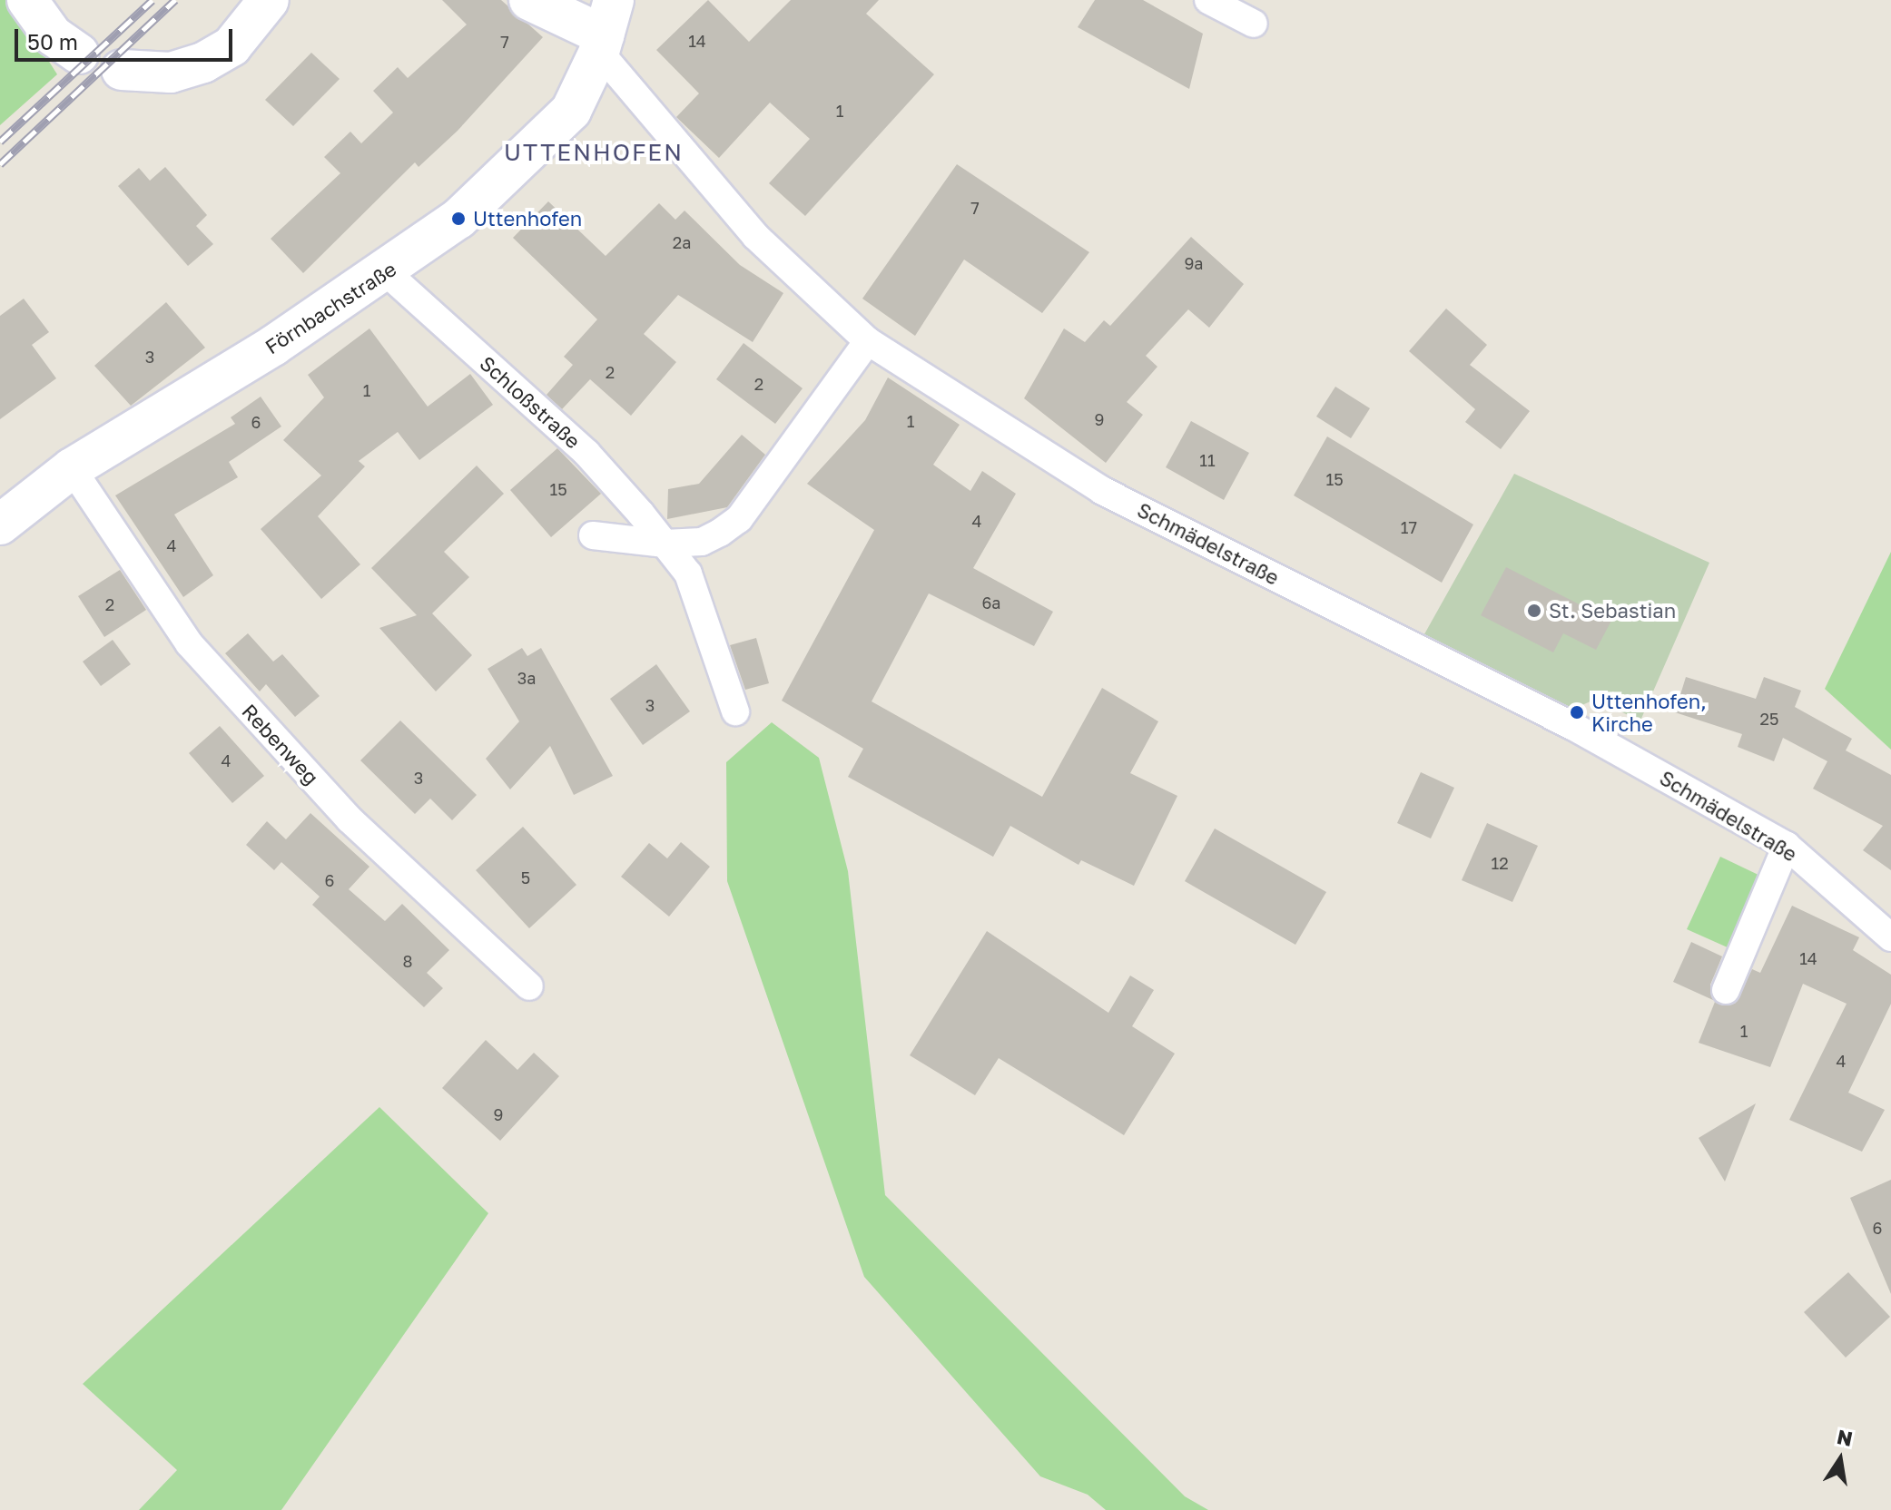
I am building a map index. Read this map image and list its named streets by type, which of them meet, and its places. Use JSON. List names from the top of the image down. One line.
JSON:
{"streets":{"street":["Förnbachstraße","Schloßstraße","Schmädelstraße","Rebenweg"]},"crossings":[["Förnbachstraße","Schloßstraße"],["Förnbachstraße","Schmädelstraße"],["Förnbachstraße","Rebenweg"]],"districts":["UTTENHOFEN"],"places":["Uttenhofen","St. Sebastian","Uttenhofen, Kirche"],"house_numbers":["14","7","1","7","2a","9a","3","2","2","1","9","1","6","11","15","15","4","17","4","6a","2","3a","3","25","4","3","12","5","6","14","8","1","4","9","6"],"scale_bar":"50 m","north":"top"}
